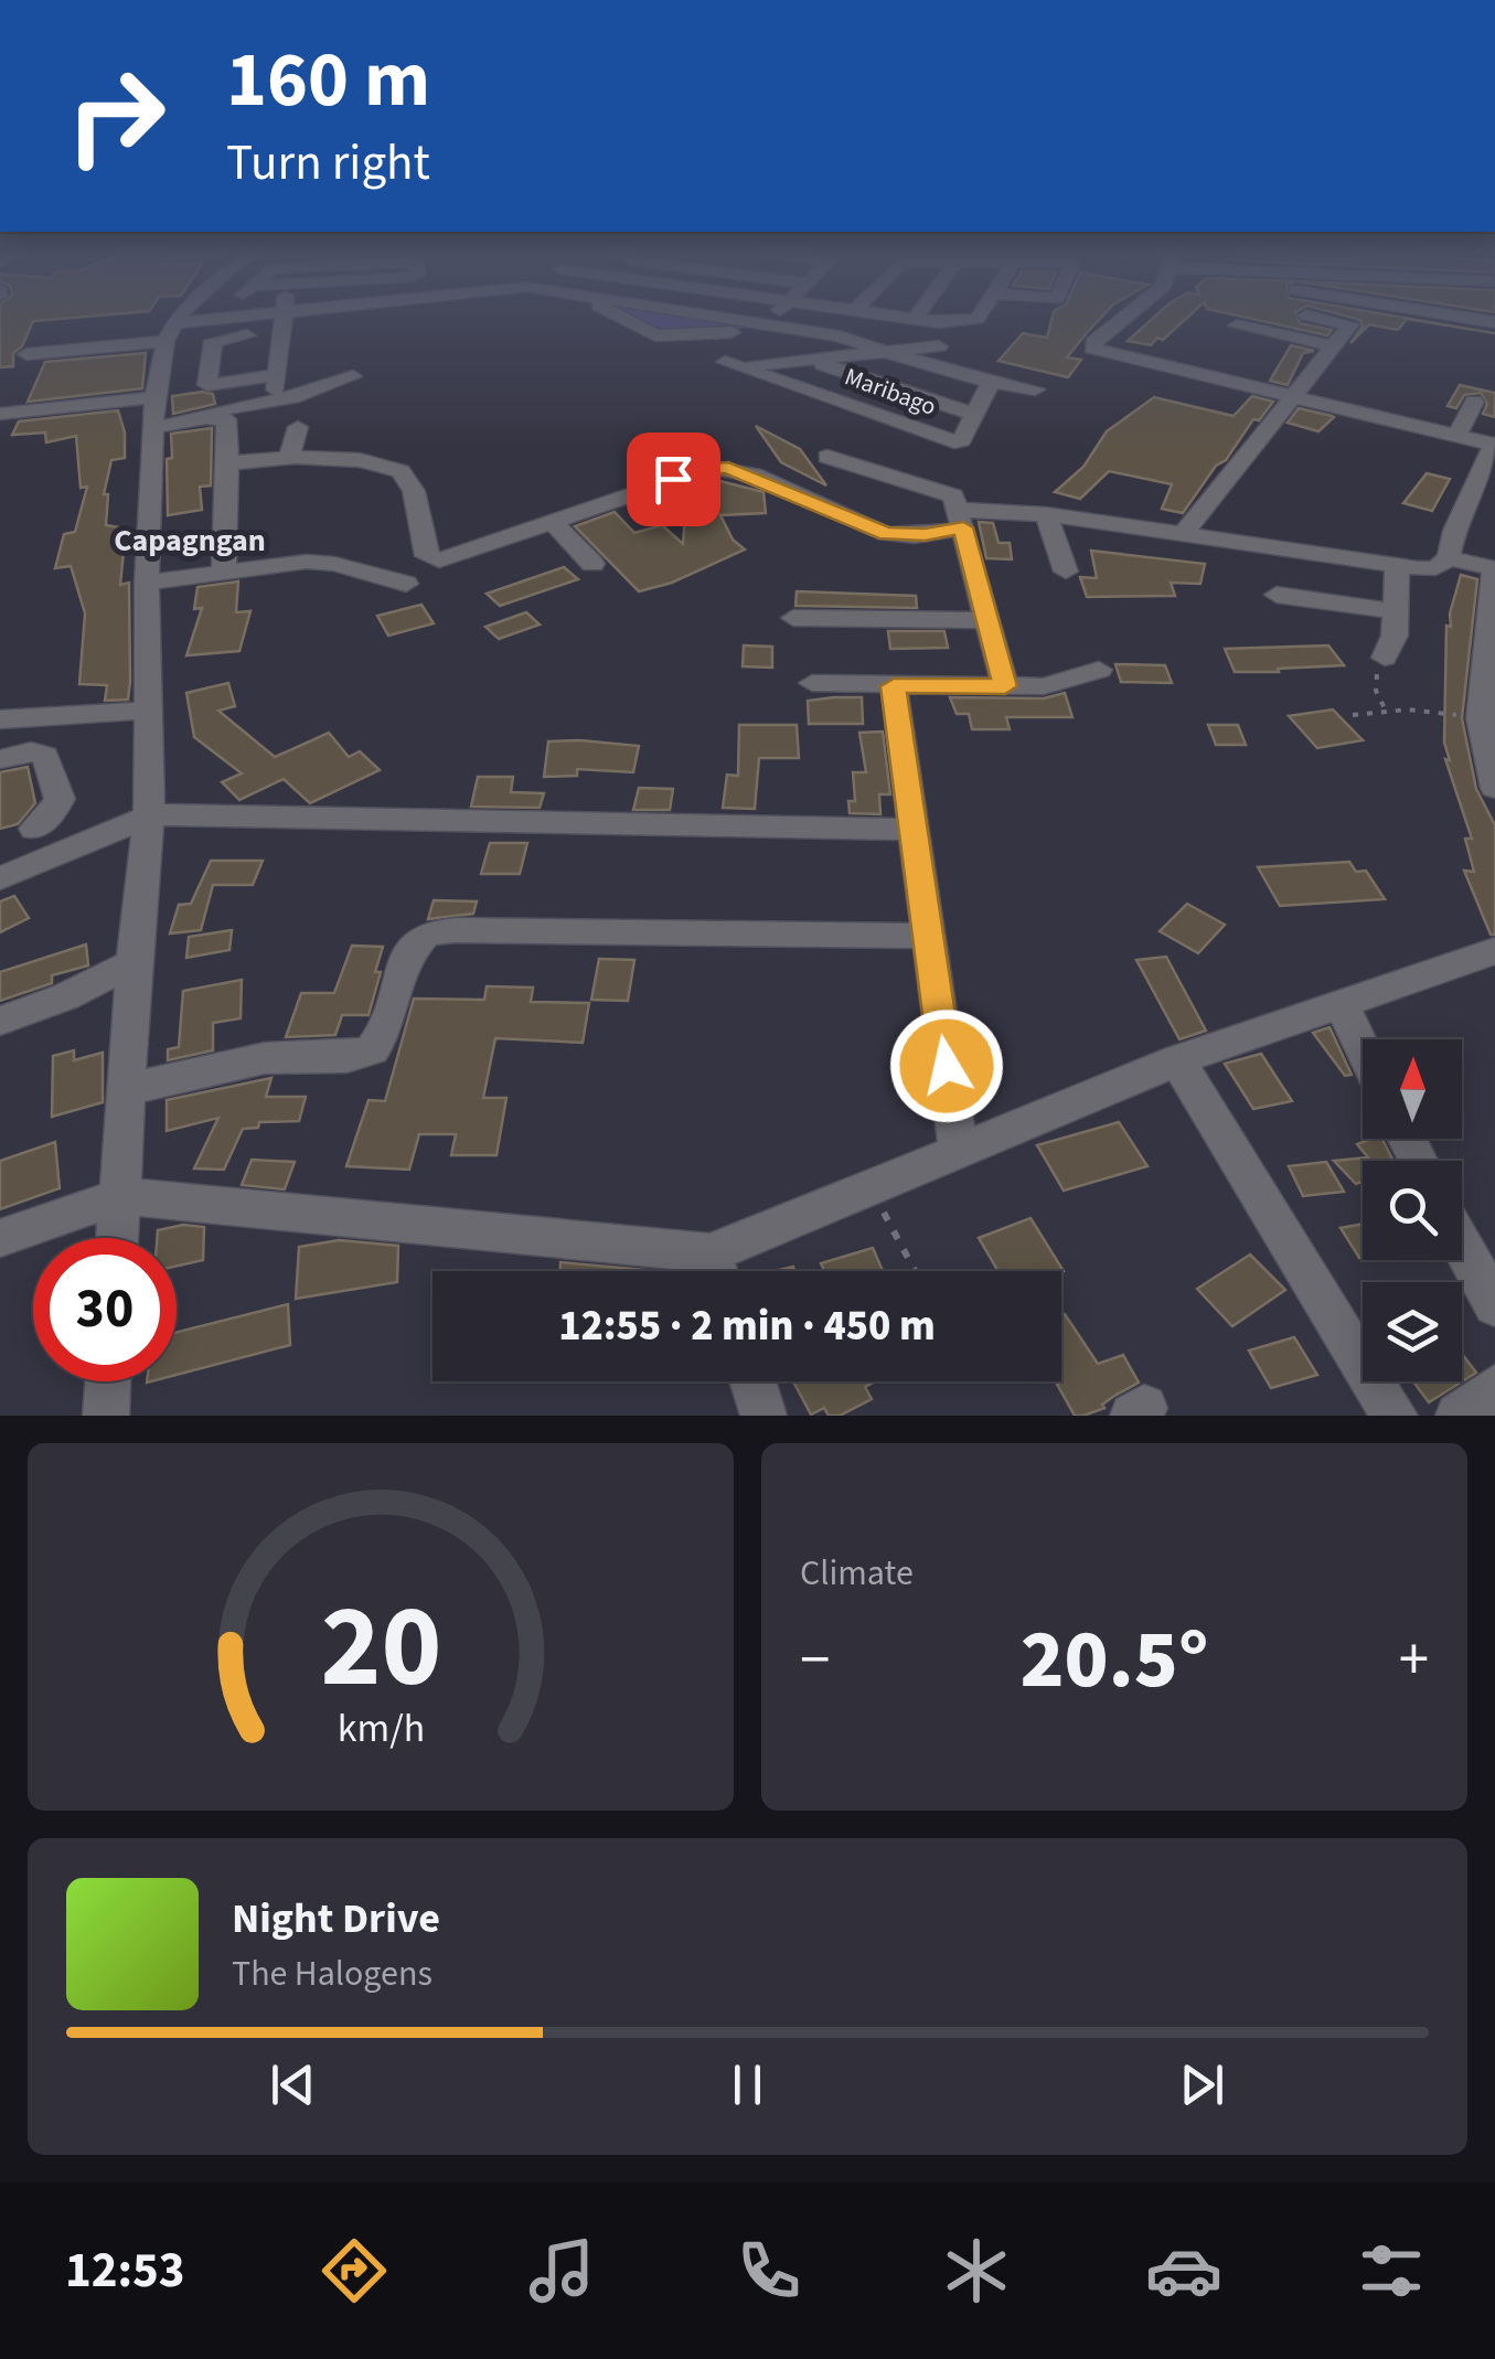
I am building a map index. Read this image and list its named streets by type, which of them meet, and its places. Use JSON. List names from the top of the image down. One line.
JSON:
{"streets":{"street":["Maribago"]},"districts":["Capagngan"],"north":"top","page":{"turn":["160 m","Turn right"],"limit":"30","trip":"12:55 · 2 min · 450 m","tile":"Climate","heat":["−","20.5°","+"],"song":["Night Drive","The Halogens"],"tabs":"12:53","gauge":["20","km/h"]}}
